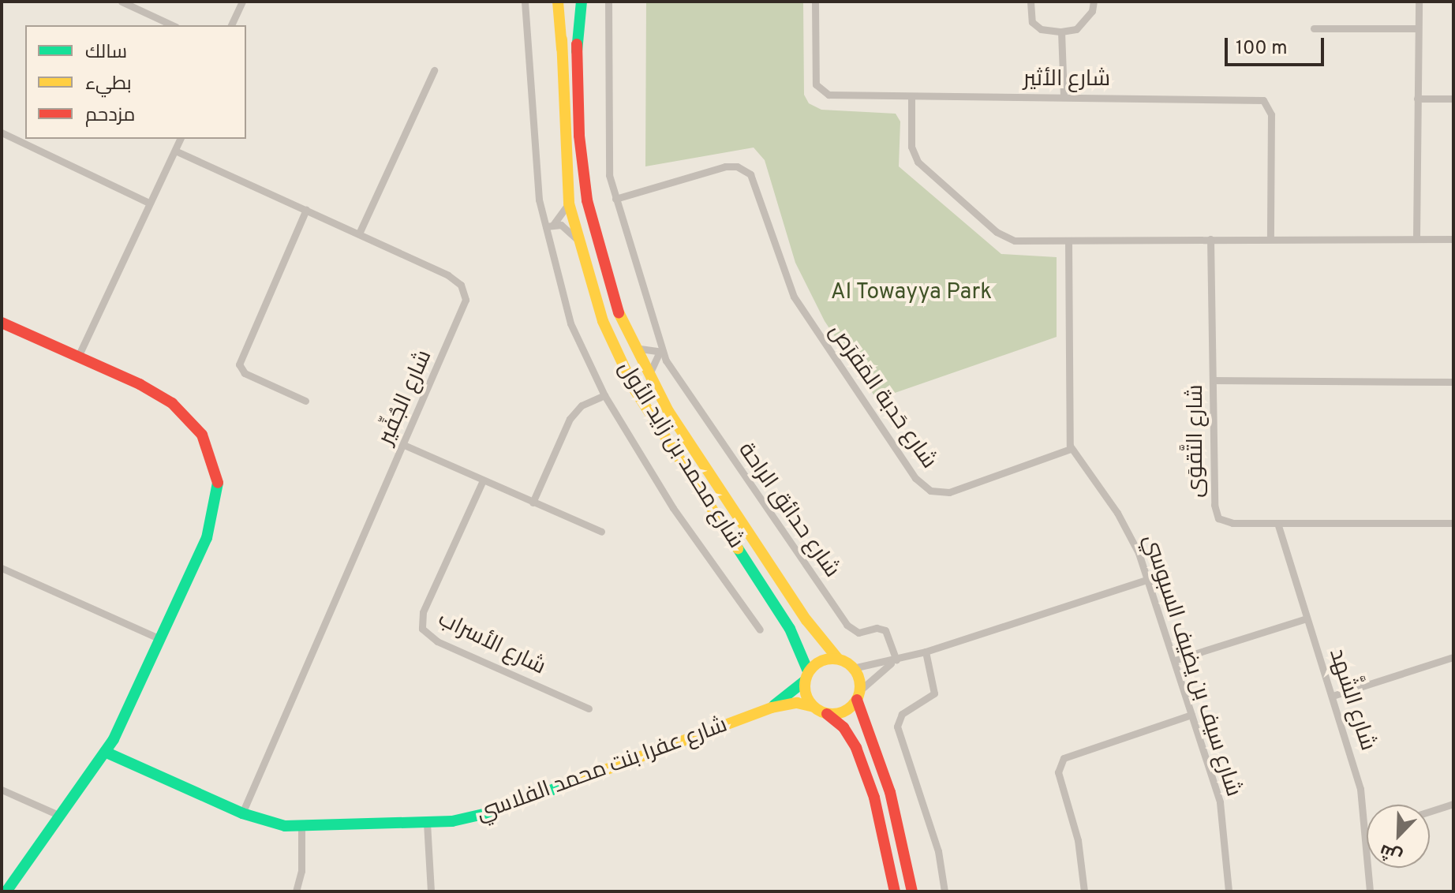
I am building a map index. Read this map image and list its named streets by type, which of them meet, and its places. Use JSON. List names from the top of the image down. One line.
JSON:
{"streets":{"main road":["شارع محمد بن زايد الأول","شارع عفرا بنت محمد الفلاسي"],"street":["شارع الأثير","شارع حَدبة المَفرَص","شارع الجُفِّير","شارع التَّقوَى","شارع حدائق الراحة","شارع الأسراب","شارع سيف بن يضيف السبوسي","شارع الشَّهد"]},"crossings":[["شارع حَدبة المَفرَص","شارع حدائق الراحة"],["شارع حَدبة المَفرَص","شارع سيف بن يضيف السبوسي"],["شارع الجُفِّير","شارع عفرا بنت محمد الفلاسي"],["شارع التَّقوَى","شارع الشَّهد"],["شارع محمد بن زايد الأول","شارع عفرا بنت محمد الفلاسي"]],"parks":["Al Towayya Park"],"legend":["سالك","بطيء","مزدحم"],"scale_bar":"100 m","north":"bottom left"}
